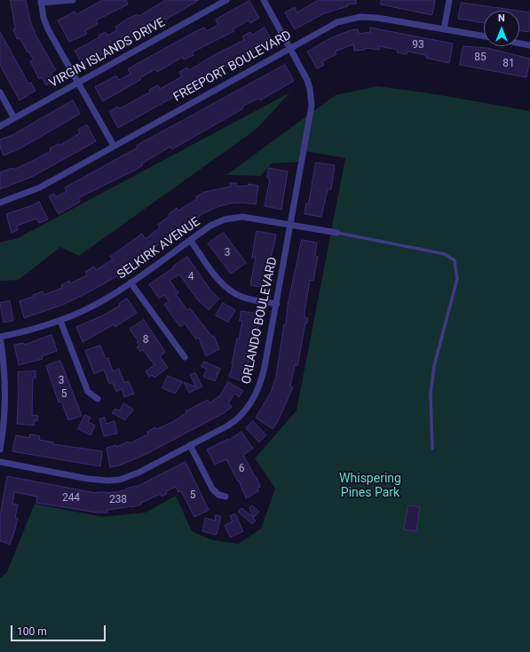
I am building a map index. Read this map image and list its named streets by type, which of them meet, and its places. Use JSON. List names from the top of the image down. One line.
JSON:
{"streets":{"street":["VIRGIN ISLANDS DRIVE","FREEPORT BOULEVARD","SELKIRK AVENUE","ORLANDO BOULEVARD"]},"crossings":[["FREEPORT BOULEVARD","ORLANDO BOULEVARD"],["SELKIRK AVENUE","ORLANDO BOULEVARD"]],"parks":["Whispering Pines Park"],"house_numbers":["93","85","81","3","4","8","3","5","6","5","244","238"],"scale_bar":"100 m","north":"top"}
